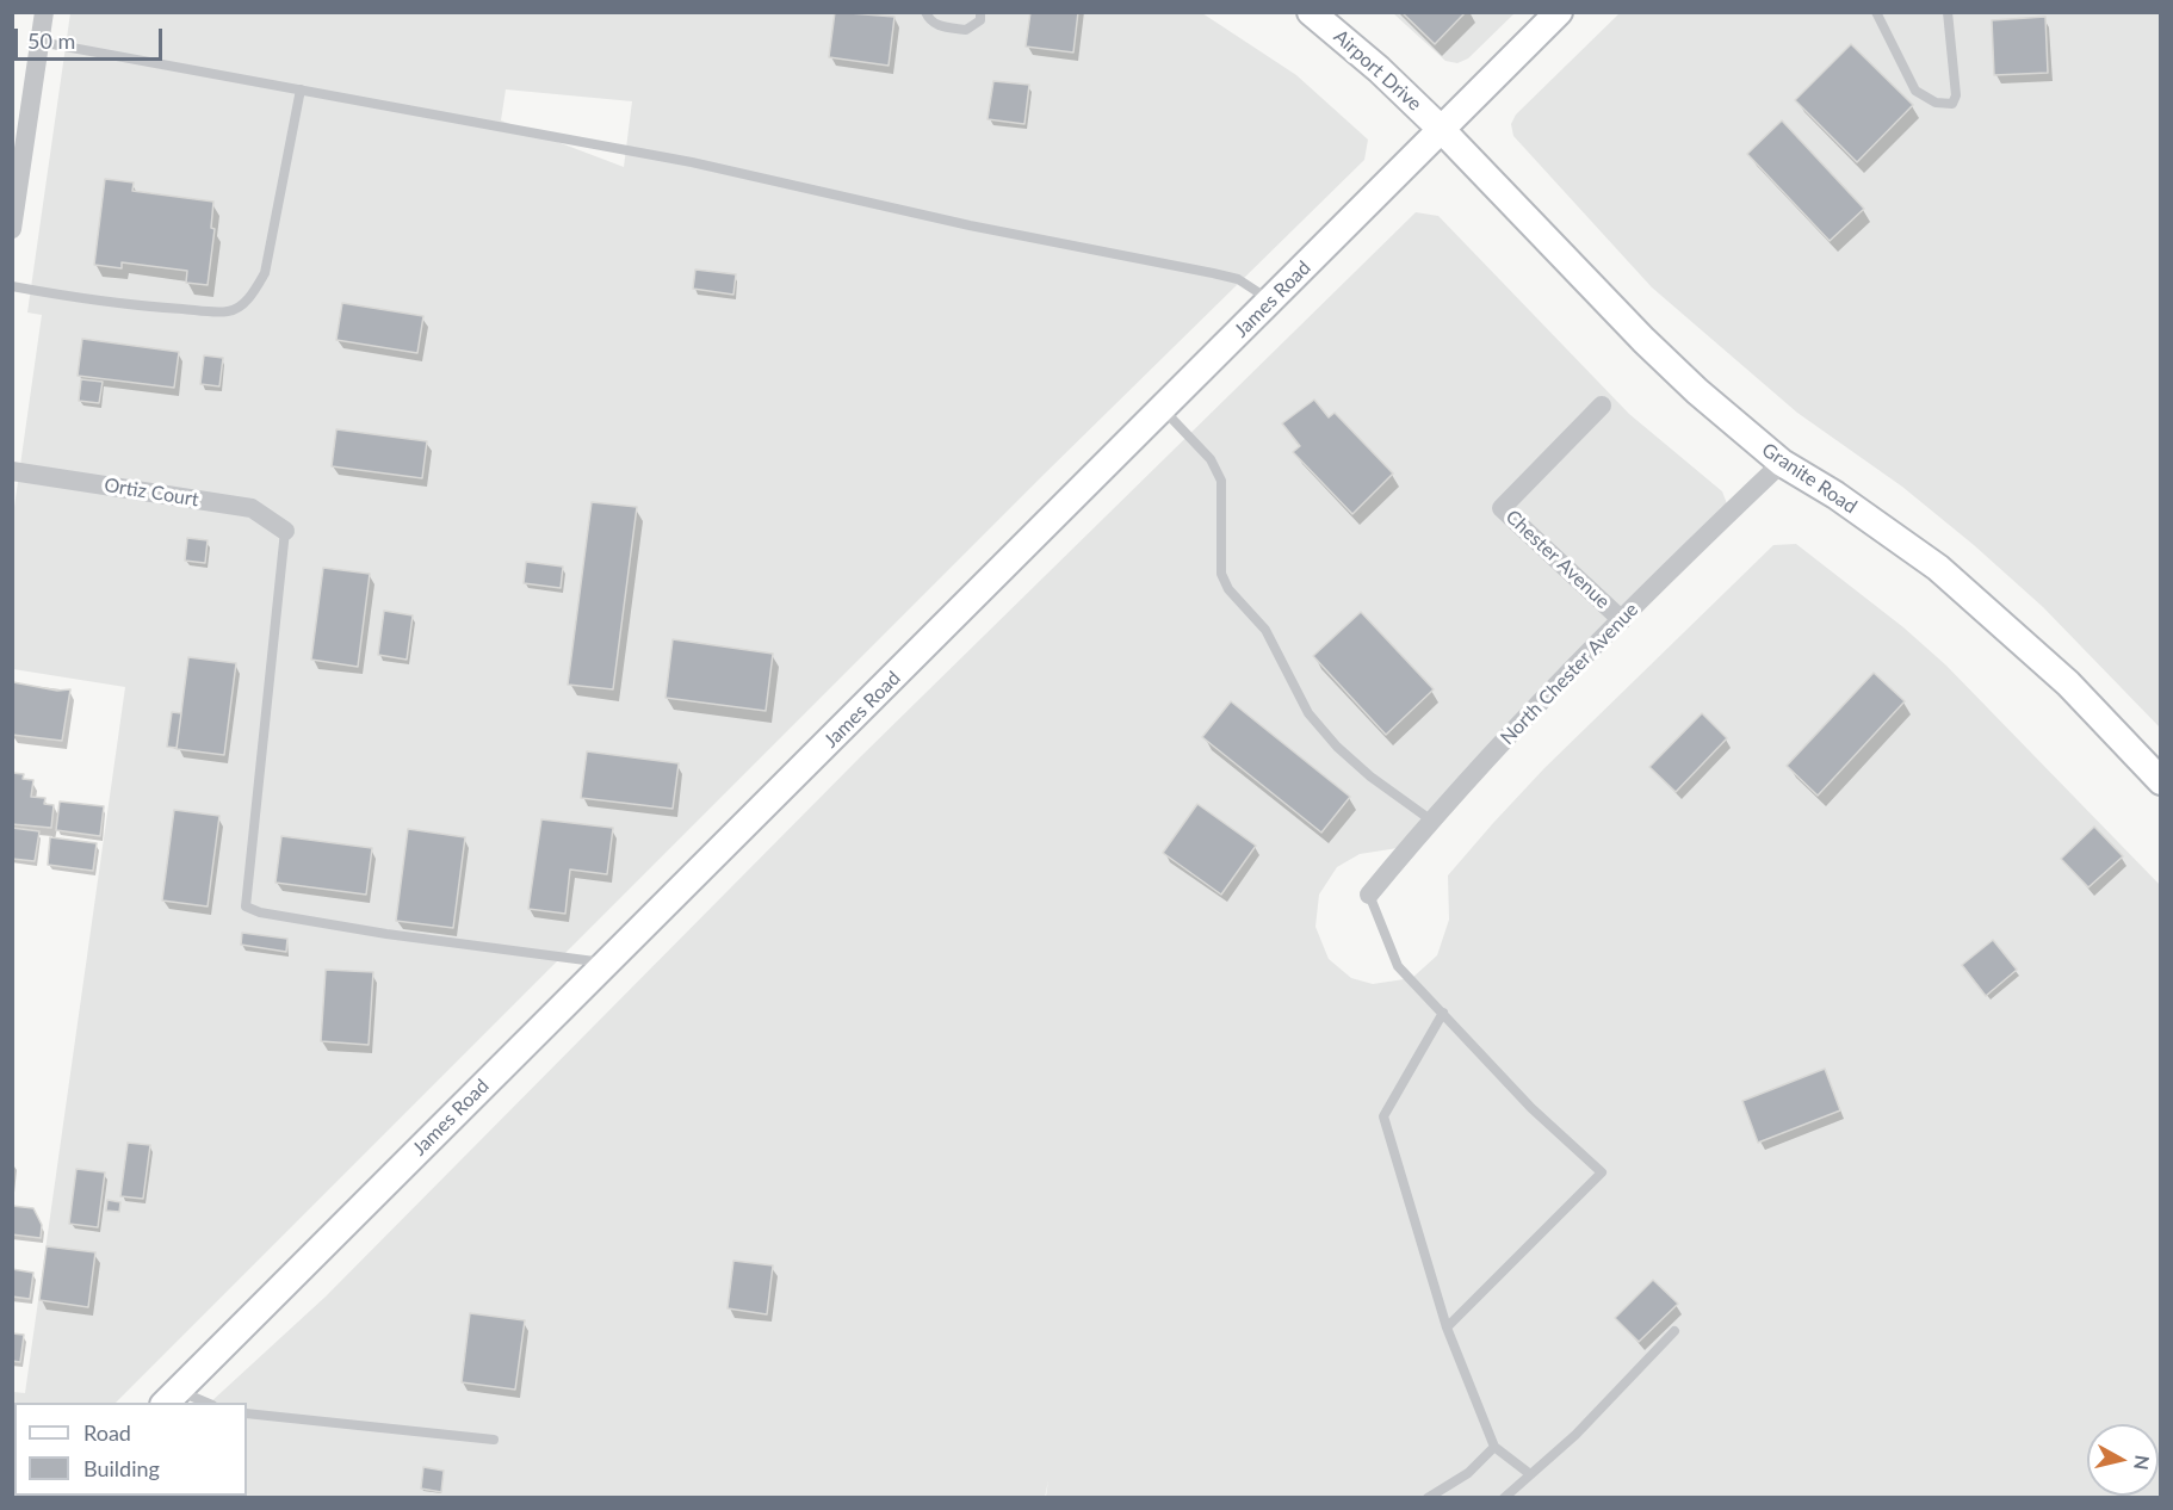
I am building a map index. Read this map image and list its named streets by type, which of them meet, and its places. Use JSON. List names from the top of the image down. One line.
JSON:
{"streets":{"main road":["Airport Drive","James Road","Granite Road"],"street":["Ortiz Court","Chester Avenue","North Chester Avenue"]},"crossings":[["Airport Drive","James Road"],["Airport Drive","Granite Road"],["James Road","Granite Road"],["Granite Road","North Chester Avenue"],["Chester Avenue","North Chester Avenue"]],"legend":["Road","Building"],"scale_bar":"50 m","north":"right"}
